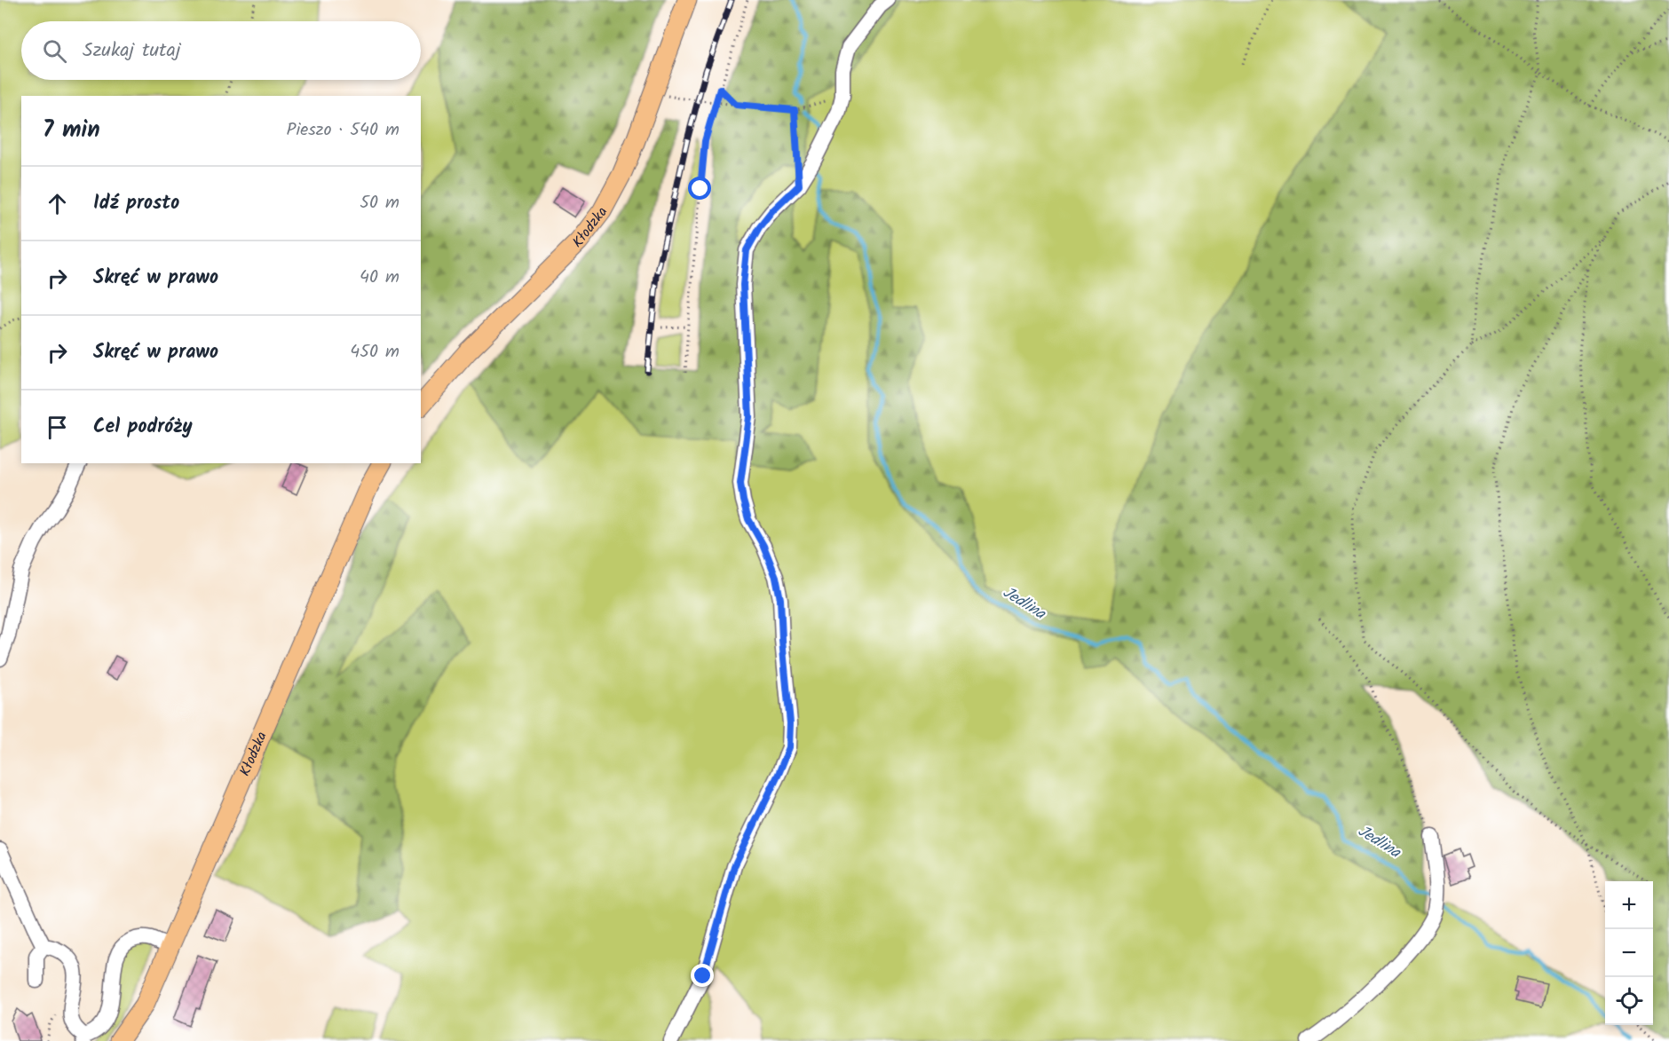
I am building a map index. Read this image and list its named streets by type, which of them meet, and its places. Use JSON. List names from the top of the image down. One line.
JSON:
{"streets":{"main road":["Kłodzka"]},"water":["Jedlina"],"page":{"search":"Szukaj tutaj","heading":["7 min","Pieszo · 540 m"],"list":[["Idź prosto","50 m"],["Skręć w prawo","40 m"],["Skręć w prawo","450 m"],"Cel podróży"],"map_buttons":["+","−"]}}
